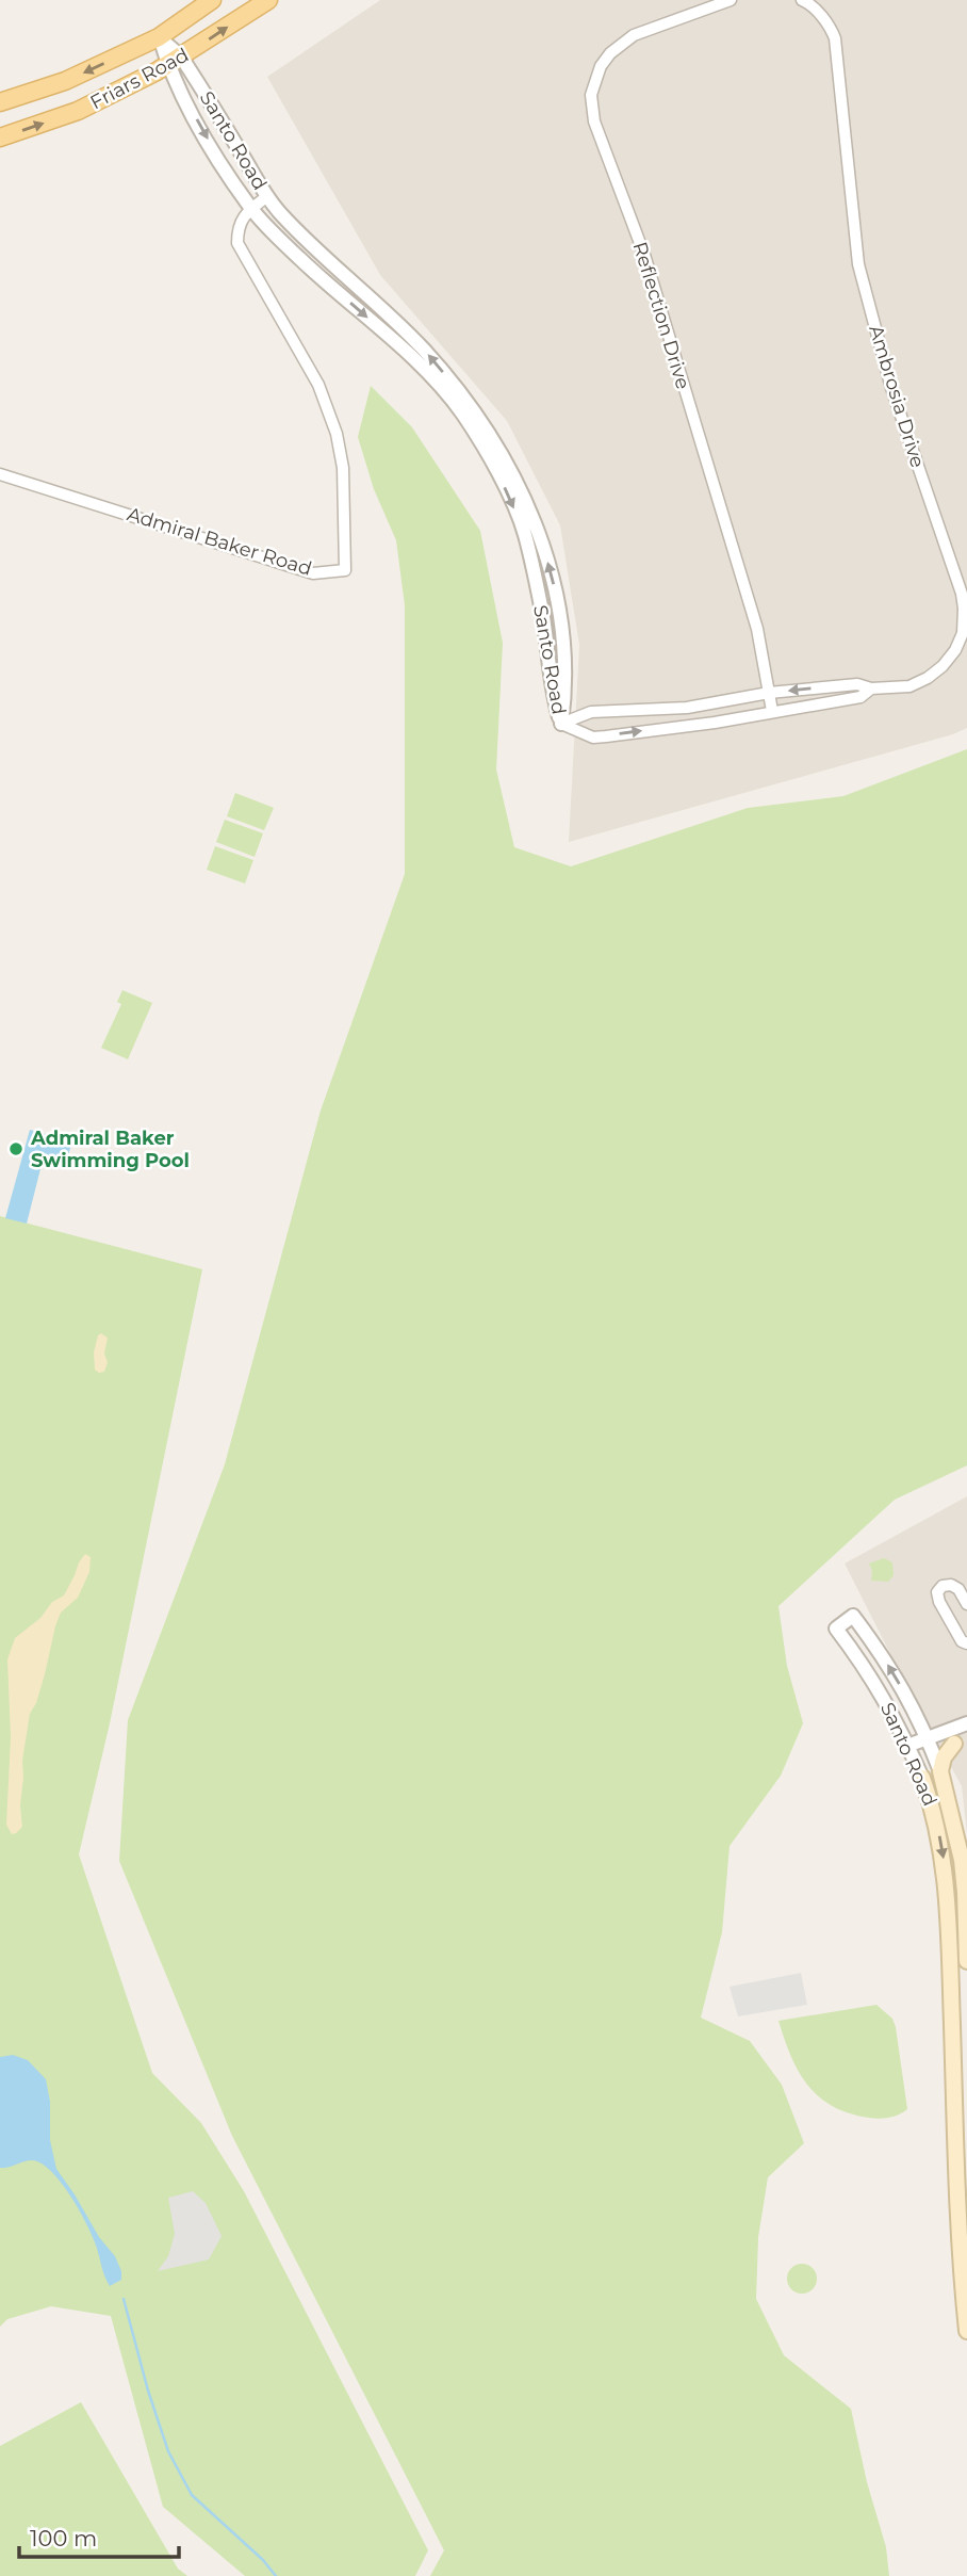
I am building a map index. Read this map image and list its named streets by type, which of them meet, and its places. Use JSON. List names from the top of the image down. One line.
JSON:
{"streets":{"main road":["Friars Road","Santo Road"],"street":["Reflection Drive","Ambrosia Drive","Admiral Baker Road"]},"crossings":[["Friars Road","Santo Road"],["Santo Road","Ambrosia Drive"],["Santo Road","Admiral Baker Road"],["Reflection Drive","Ambrosia Drive"]],"places":["Admiral Baker Swimming Pool"],"scale_bar":"100 m"}
